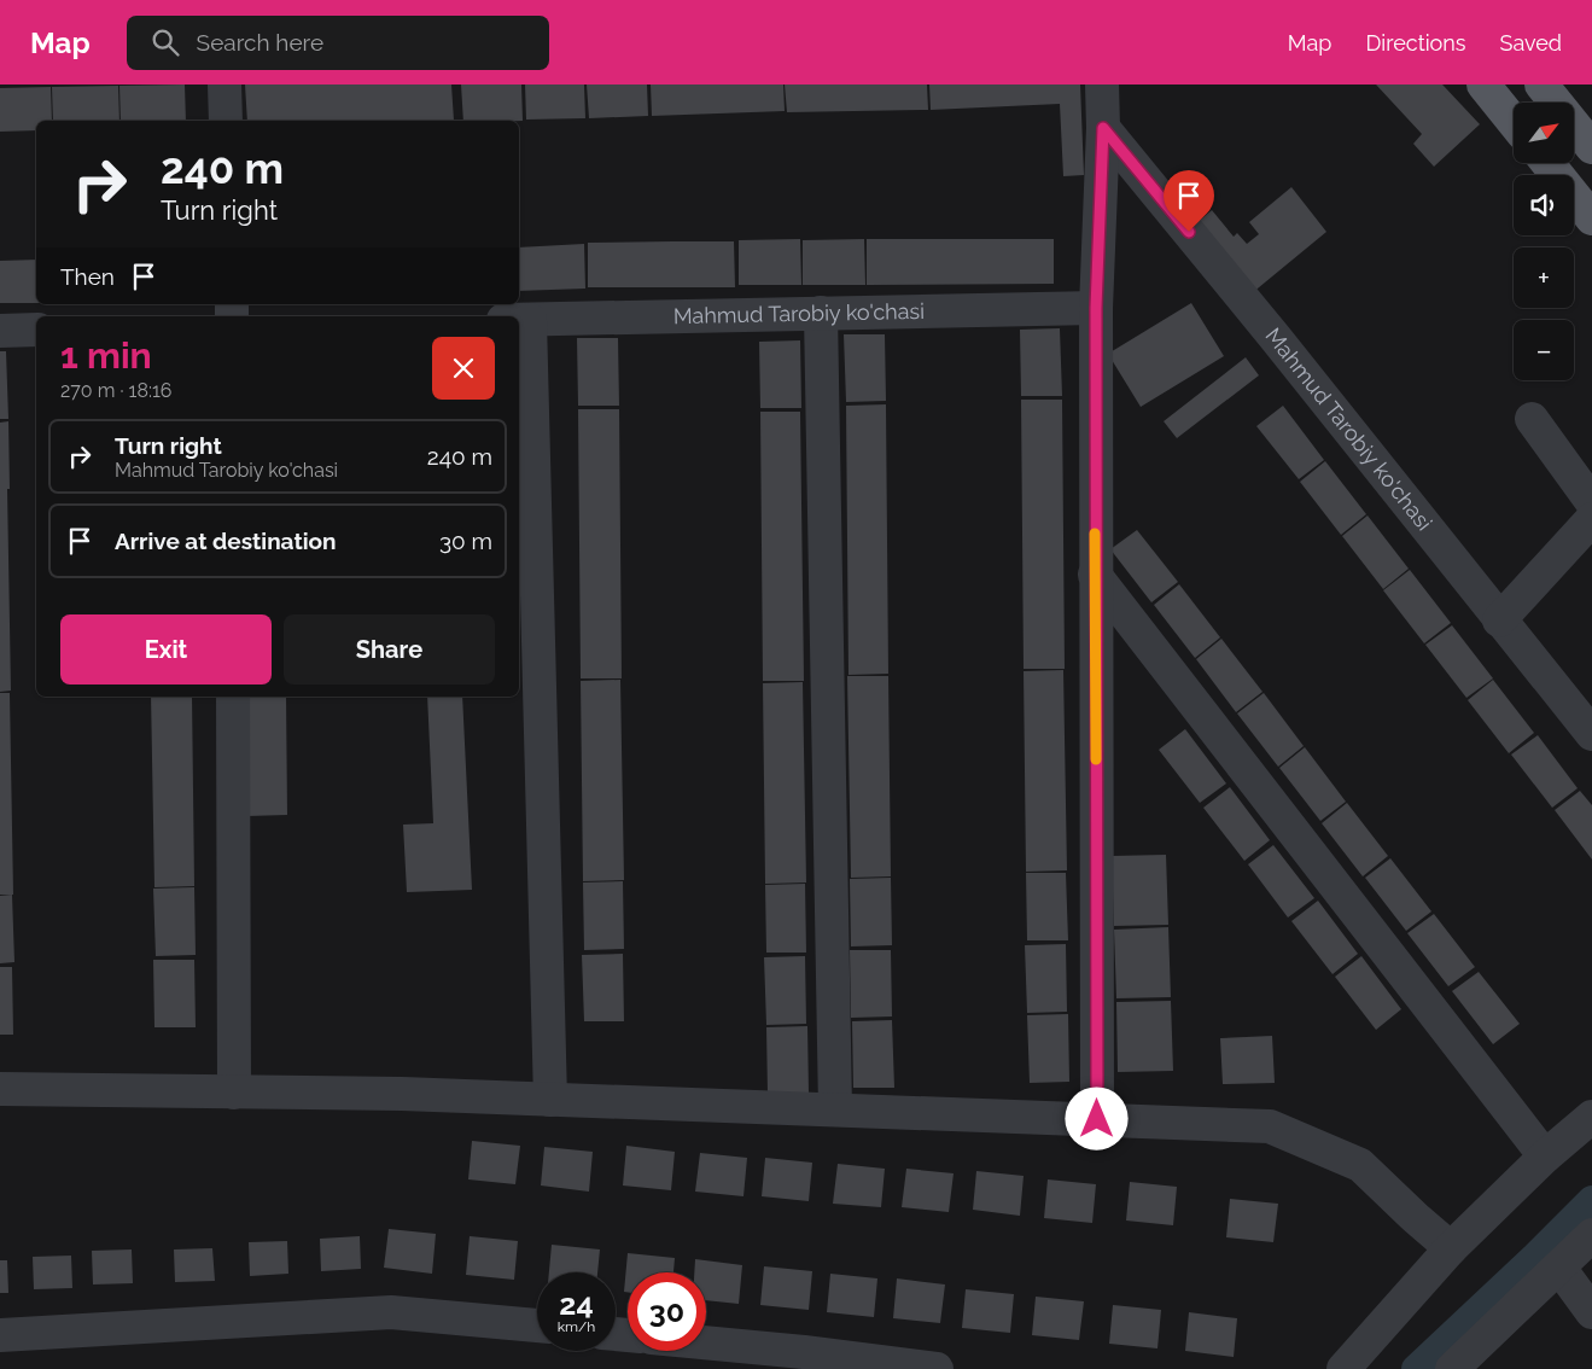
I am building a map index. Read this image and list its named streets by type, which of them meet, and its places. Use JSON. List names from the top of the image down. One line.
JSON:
{"streets":{"street":["Mahmud Tarobiy ko'chasi"]},"north":"top right","page":{"header":"Map","search":"Search here","nav":["Map","Directions","Saved"],"map_buttons":["+","−"],"turn":["240 m","Turn right"],"then":"Then","heading":["1 min","270 m · 18:16"],"list":[{"name":"Turn right","note":"Mahmud Tarobiy ko'chasi","value":"240 m"},{"name":"Arrive at destination","value":"30 m"}],"buttons":["Exit","Share"],"speed":"24 km/h","limit":"30"}}
